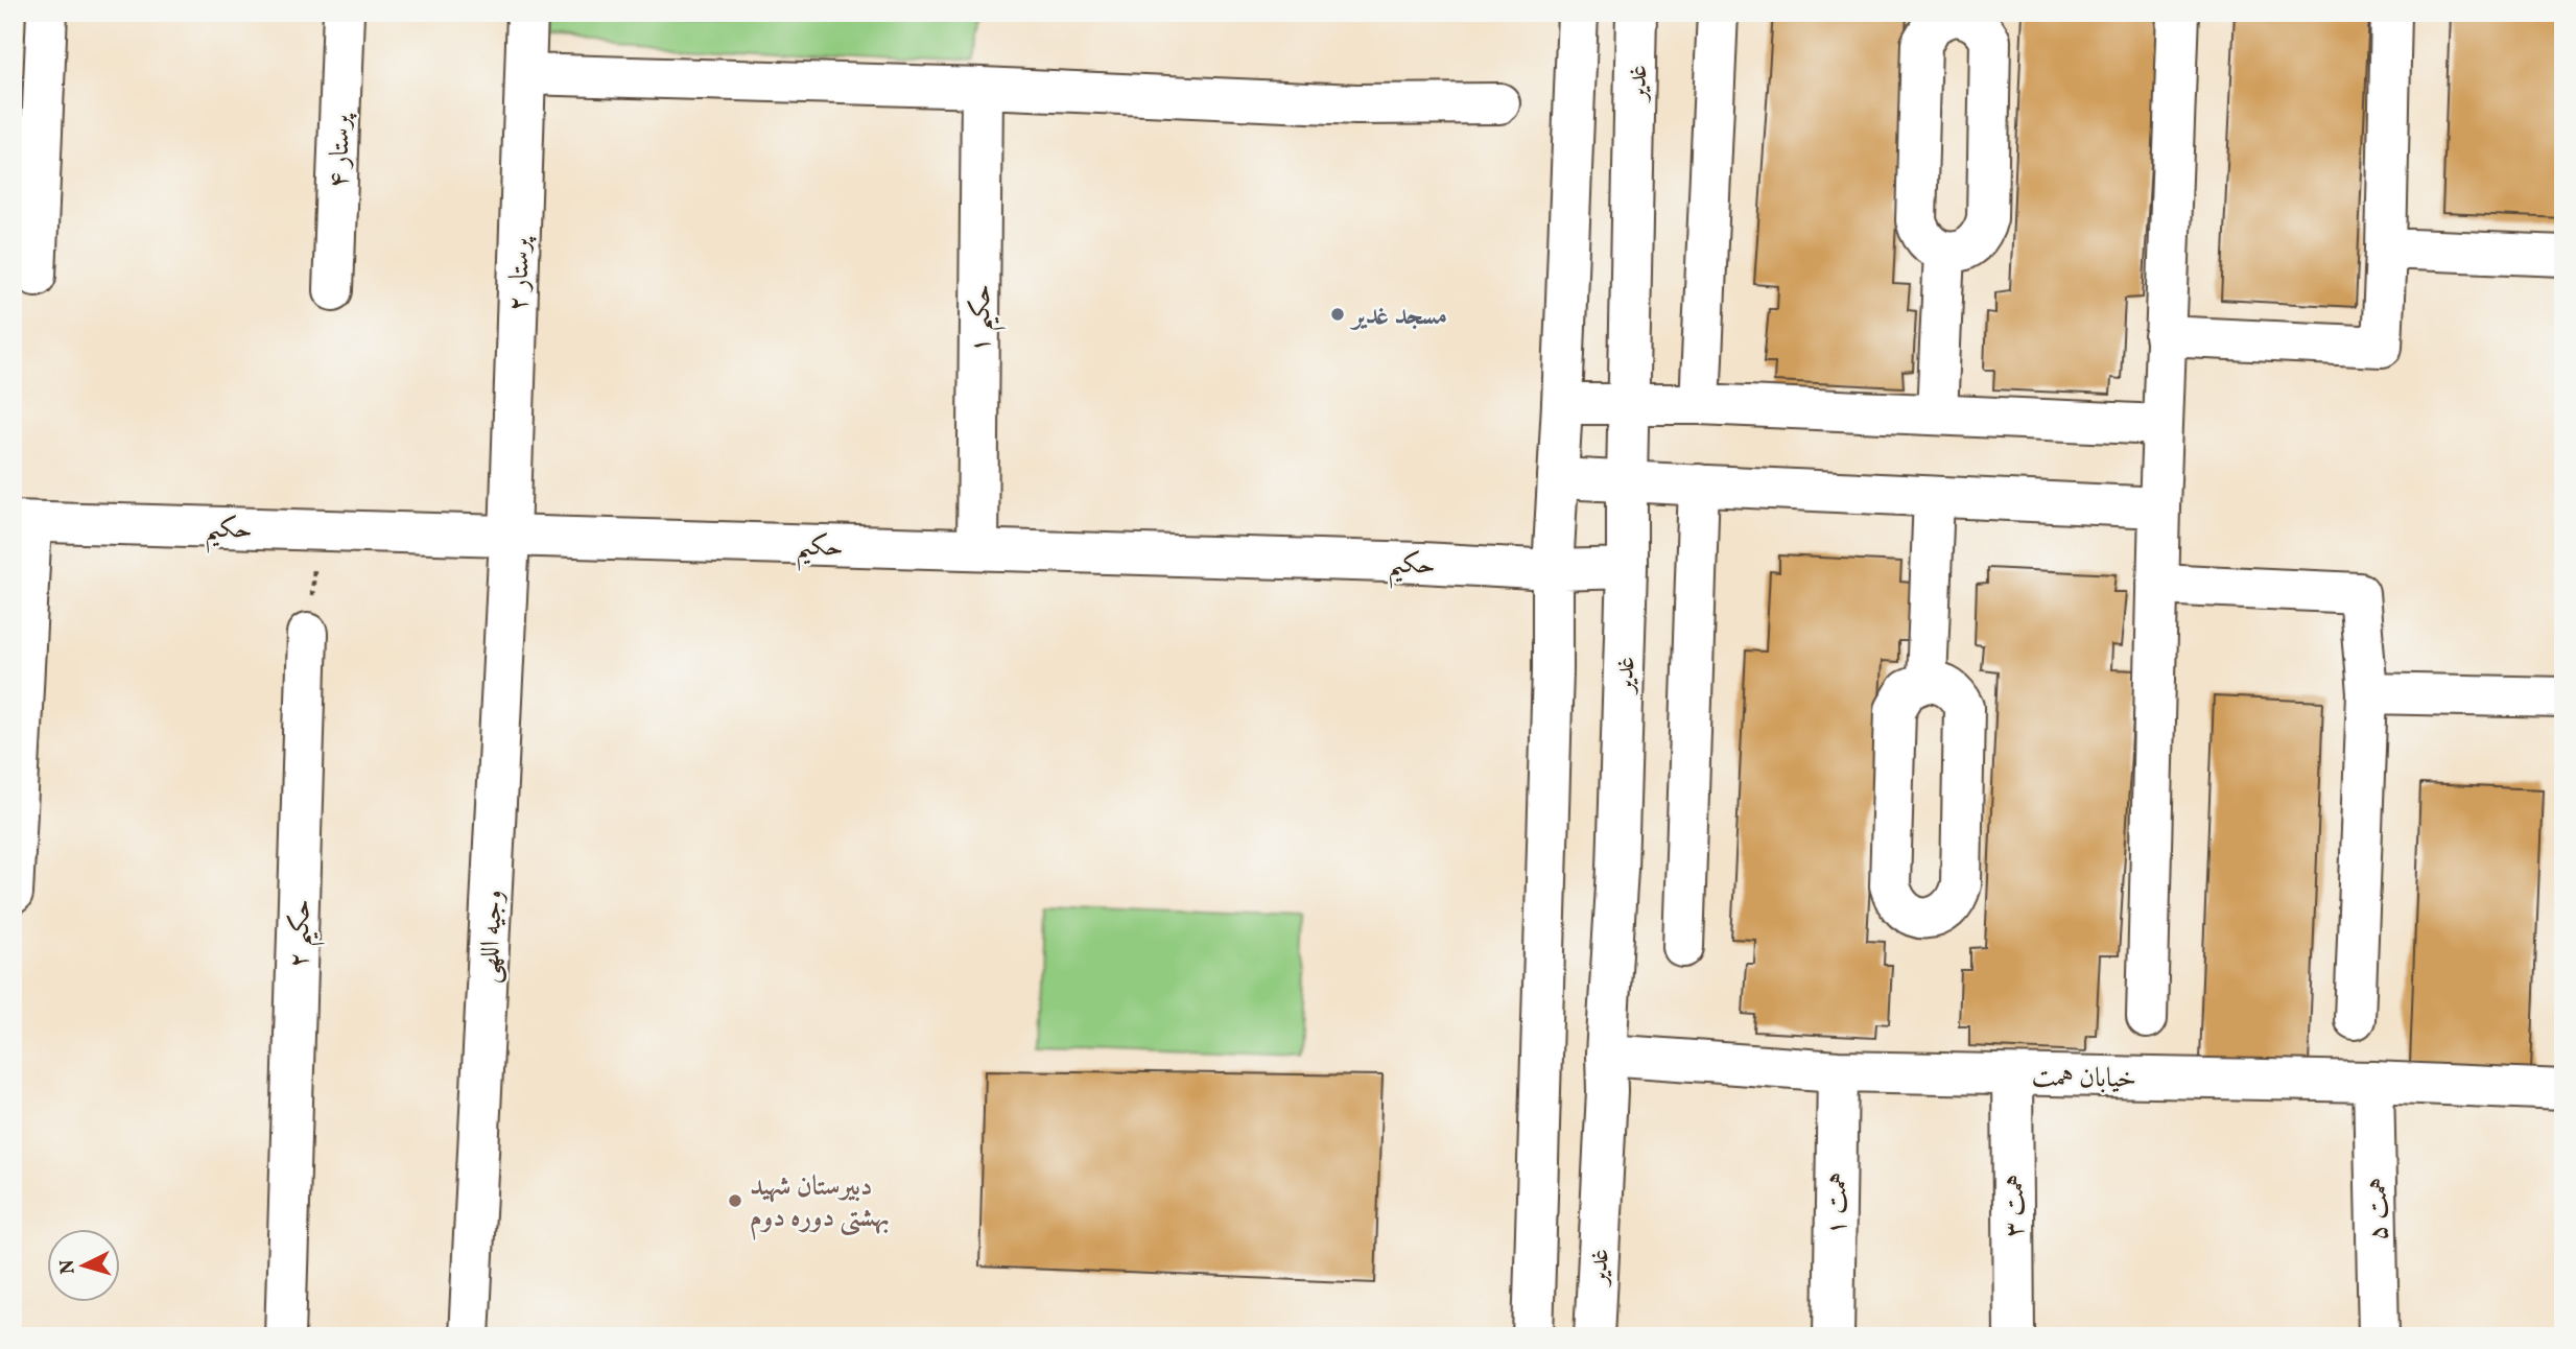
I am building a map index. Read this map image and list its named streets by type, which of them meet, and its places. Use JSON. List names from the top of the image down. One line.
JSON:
{"streets":{"street":["غدیر","پرستار ۴","پرستار ۲","حکیم ۱","حکیم","حکیم ۲","وجیه اللهی","خیابان همت","همت ۱","همت ۳","همت ۵"]},"crossings":[["غدیر","حکیم"],["غدیر","خیابان همت"],["پرستار ۲","حکیم"],["پرستار ۲","وجیه اللهی"],["حکیم ۱","حکیم"],["حکیم","وجیه اللهی"],["خیابان همت","همت ۱"],["خیابان همت","همت ۳"],["خیابان همت","همت ۵"]],"places":["مسجد غدیر","دبیرستان شهید بهشتی دوره دوم"],"north":"left"}
